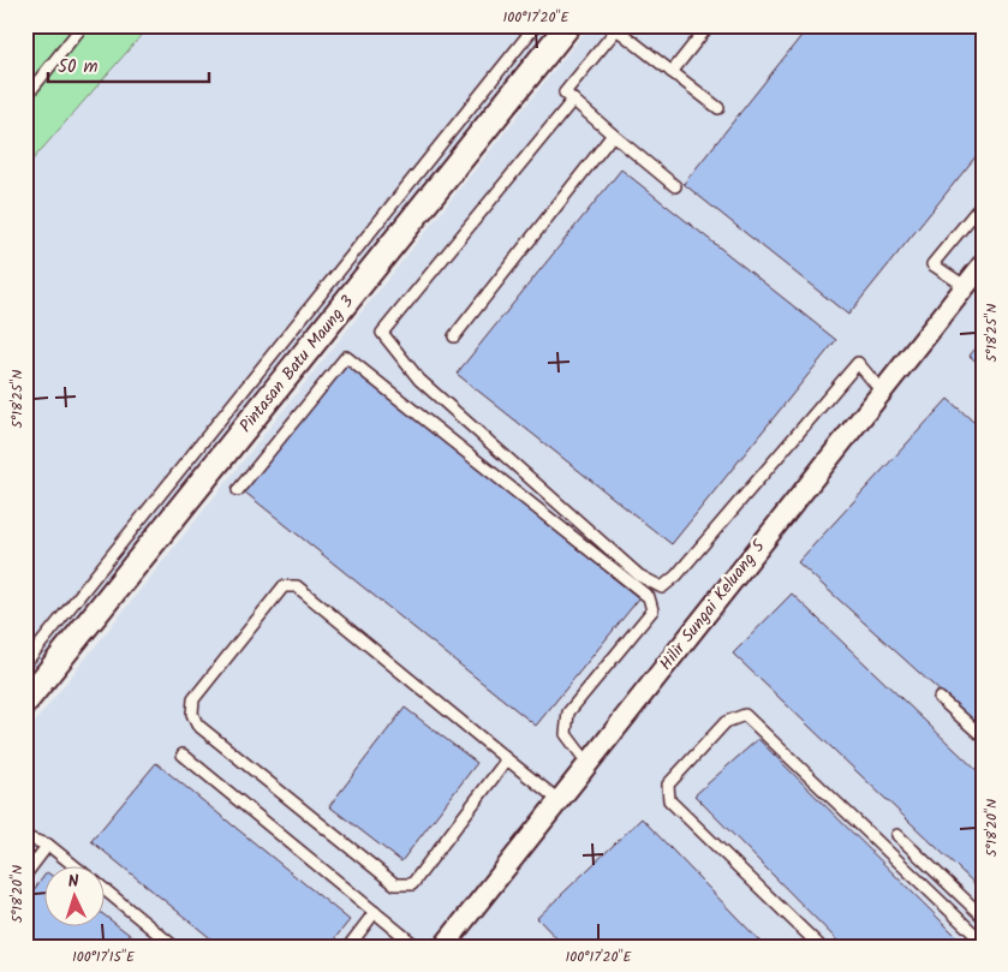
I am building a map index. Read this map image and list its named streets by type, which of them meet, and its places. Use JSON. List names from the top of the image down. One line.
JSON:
{"streets":{"street":["Pintasan Batu Maung 3","Hilir Sungai Keluang 5"]},"scale_bar":"50 m","north":"top","coordinates":["100°17'20\"E","5°18'25\"N","5°18'20\"N","100°17'15\"E"]}
